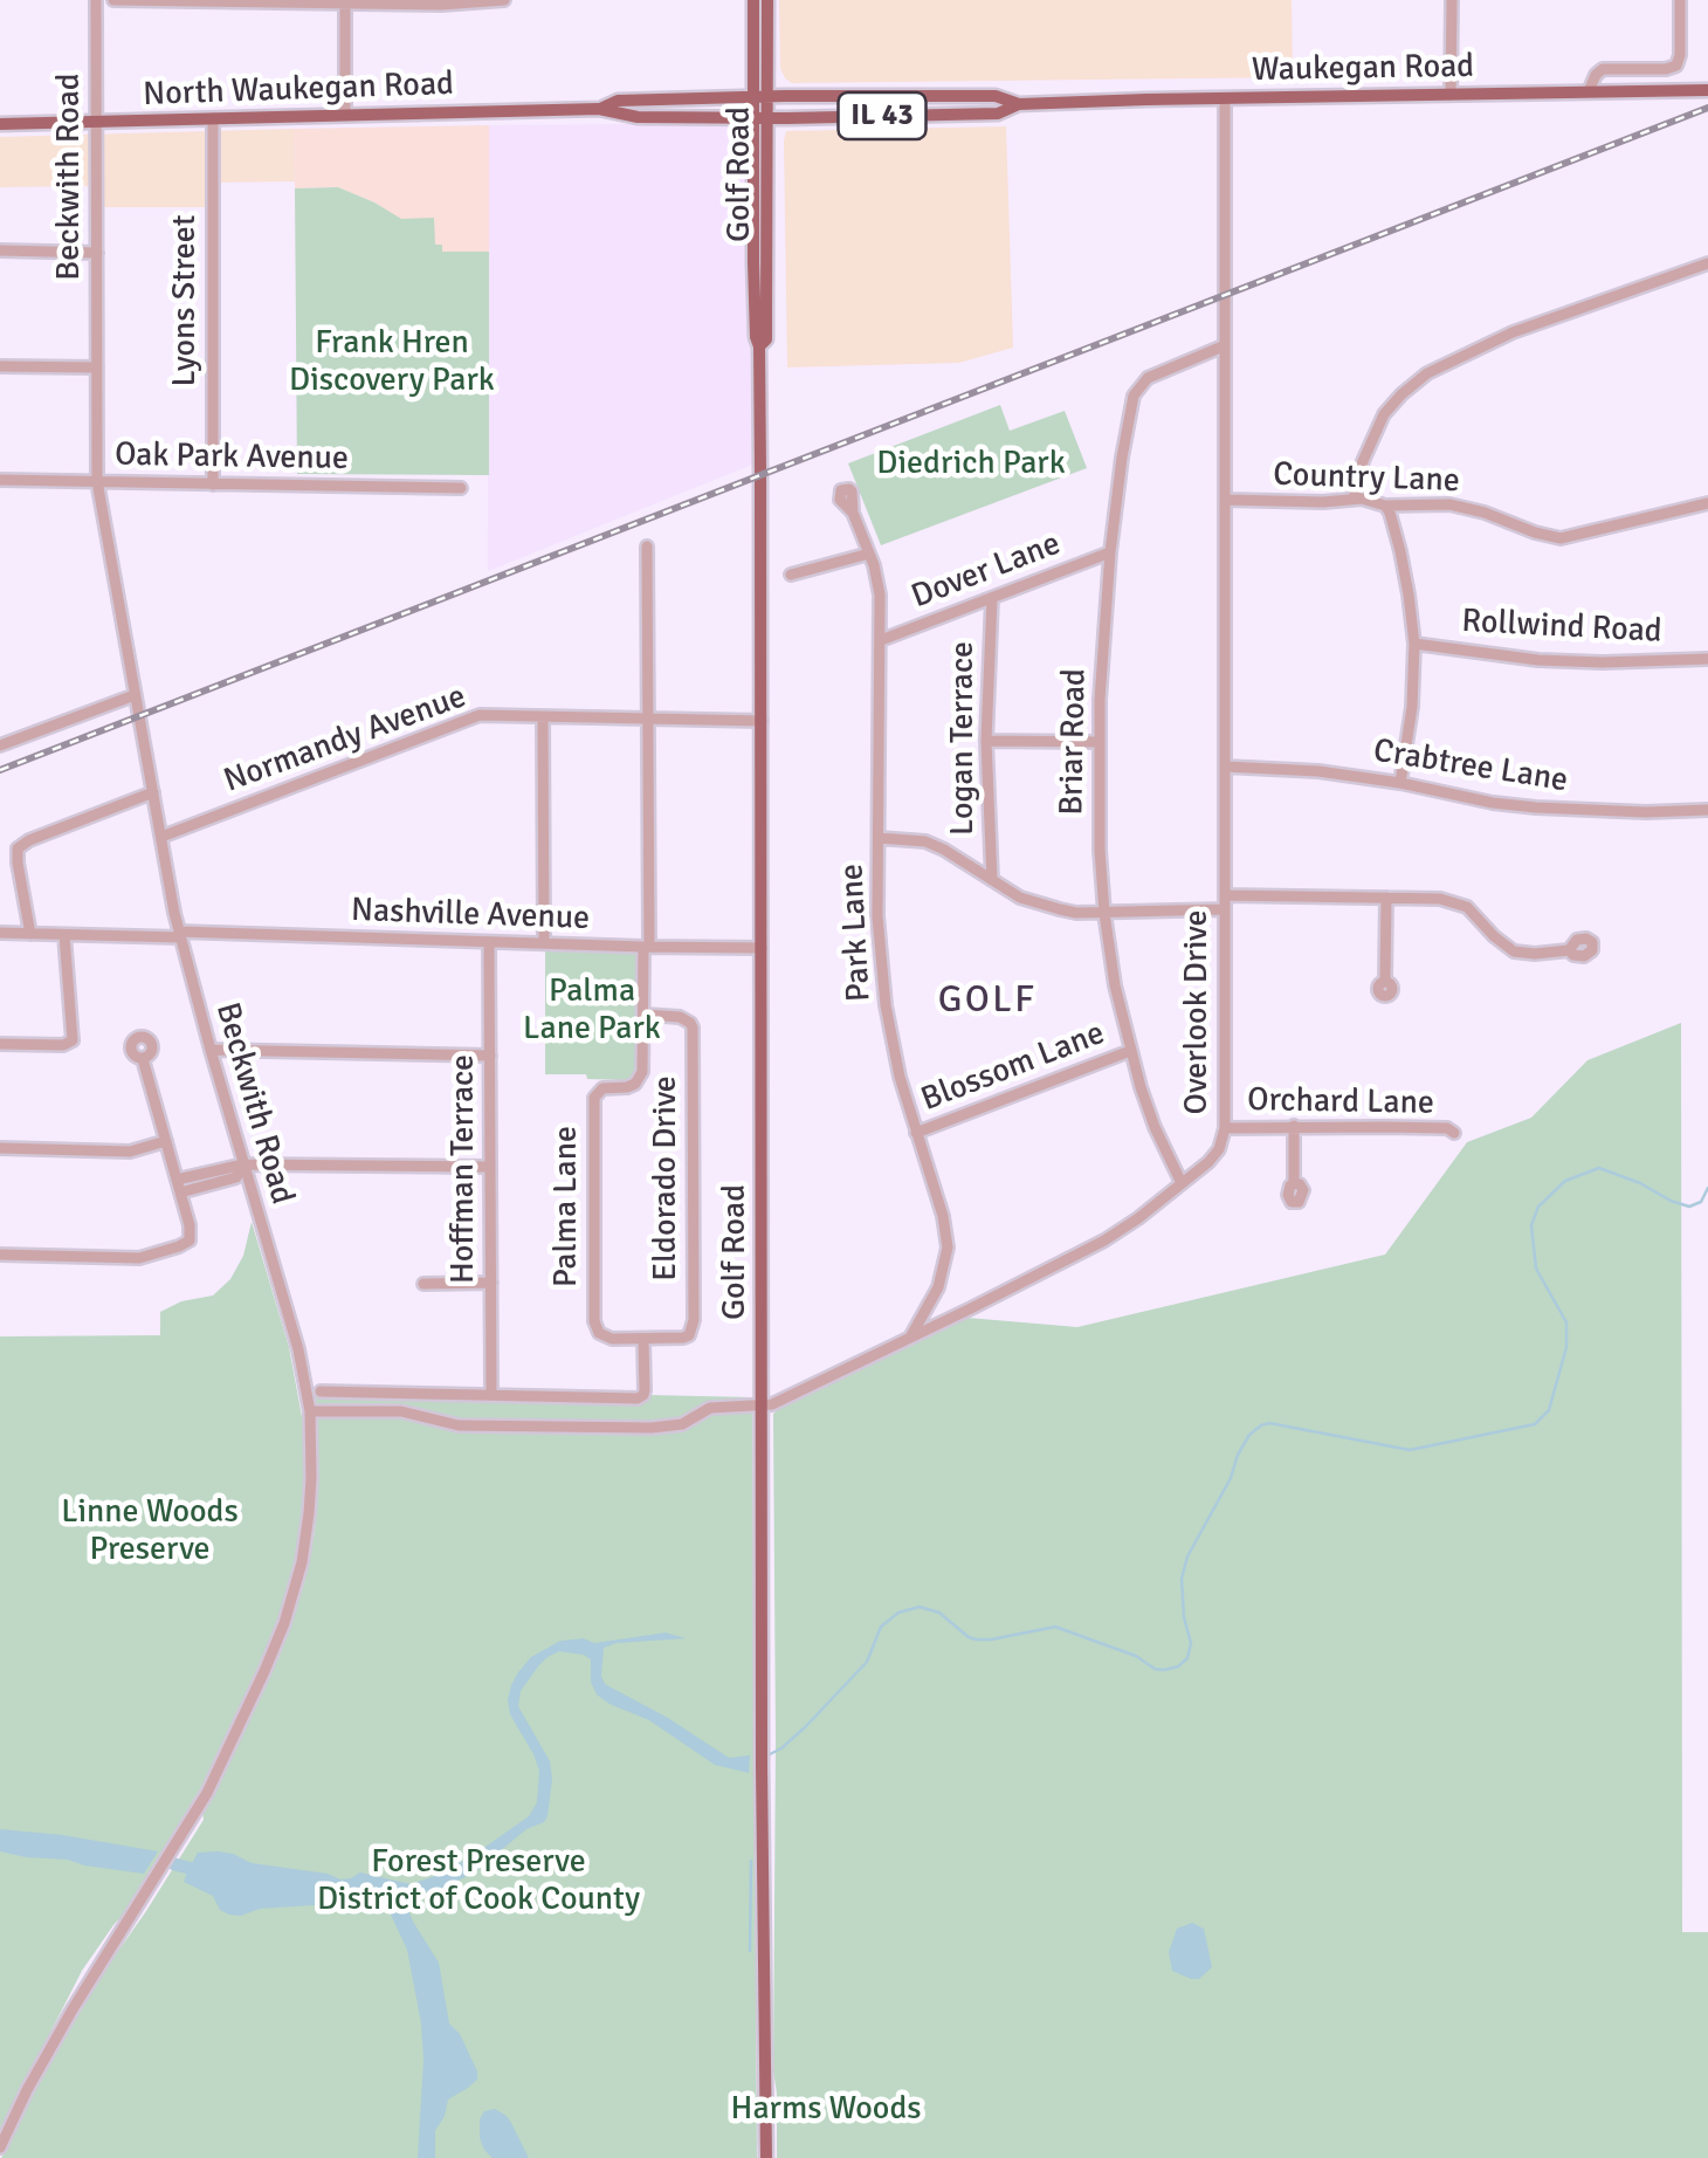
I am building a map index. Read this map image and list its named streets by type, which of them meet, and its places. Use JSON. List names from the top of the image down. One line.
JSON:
{"streets":{"main road":["Waukegan Road","North Waukegan Road","IL 43","Golf Road"],"street":["Beckwith Road","Lyons Street","Oak Park Avenue","Country Lane","Dover Lane","Rollwind Road","Logan Terrace","Normandy Avenue","Briar Road","Crabtree Lane","Nashville Avenue","Park Lane","Overlook Drive","Blossom Lane","Orchard Lane","Hoffman Terrace","Eldorado Drive","Palma Lane"]},"crossings":[["Waukegan Road","North Waukegan Road"],["Waukegan Road","Golf Road"],["Waukegan Road","Overlook Drive"],["North Waukegan Road","Golf Road"],["North Waukegan Road","Beckwith Road"],["North Waukegan Road","Lyons Street"],["Golf Road","Normandy Avenue"],["Golf Road","Nashville Avenue"],["Golf Road","Overlook Drive"],["Beckwith Road","Oak Park Avenue"],["Beckwith Road","Normandy Avenue"],["Beckwith Road","Nashville Avenue"],["Beckwith Road","Overlook Drive"],["Lyons Street","Oak Park Avenue"],["Country Lane","Overlook Drive"],["Dover Lane","Logan Terrace"],["Dover Lane","Briar Road"],["Dover Lane","Park Lane"],["Normandy Avenue","Palma Lane"],["Briar Road","Overlook Drive"],["Briar Road","Blossom Lane"],["Crabtree Lane","Overlook Drive"],["Nashville Avenue","Hoffman Terrace"],["Nashville Avenue","Palma Lane"],["Park Lane","Overlook Drive"],["Park Lane","Blossom Lane"],["Overlook Drive","Orchard Lane"],["Eldorado Drive","Palma Lane"]],"districts":["GOLF"],"parks":["Frank Hren Discovery Park","Diedrich Park","Palma Lane Park","Linne Woods Preserve","Forest Preserve District of Cook County","Harms Woods"]}
